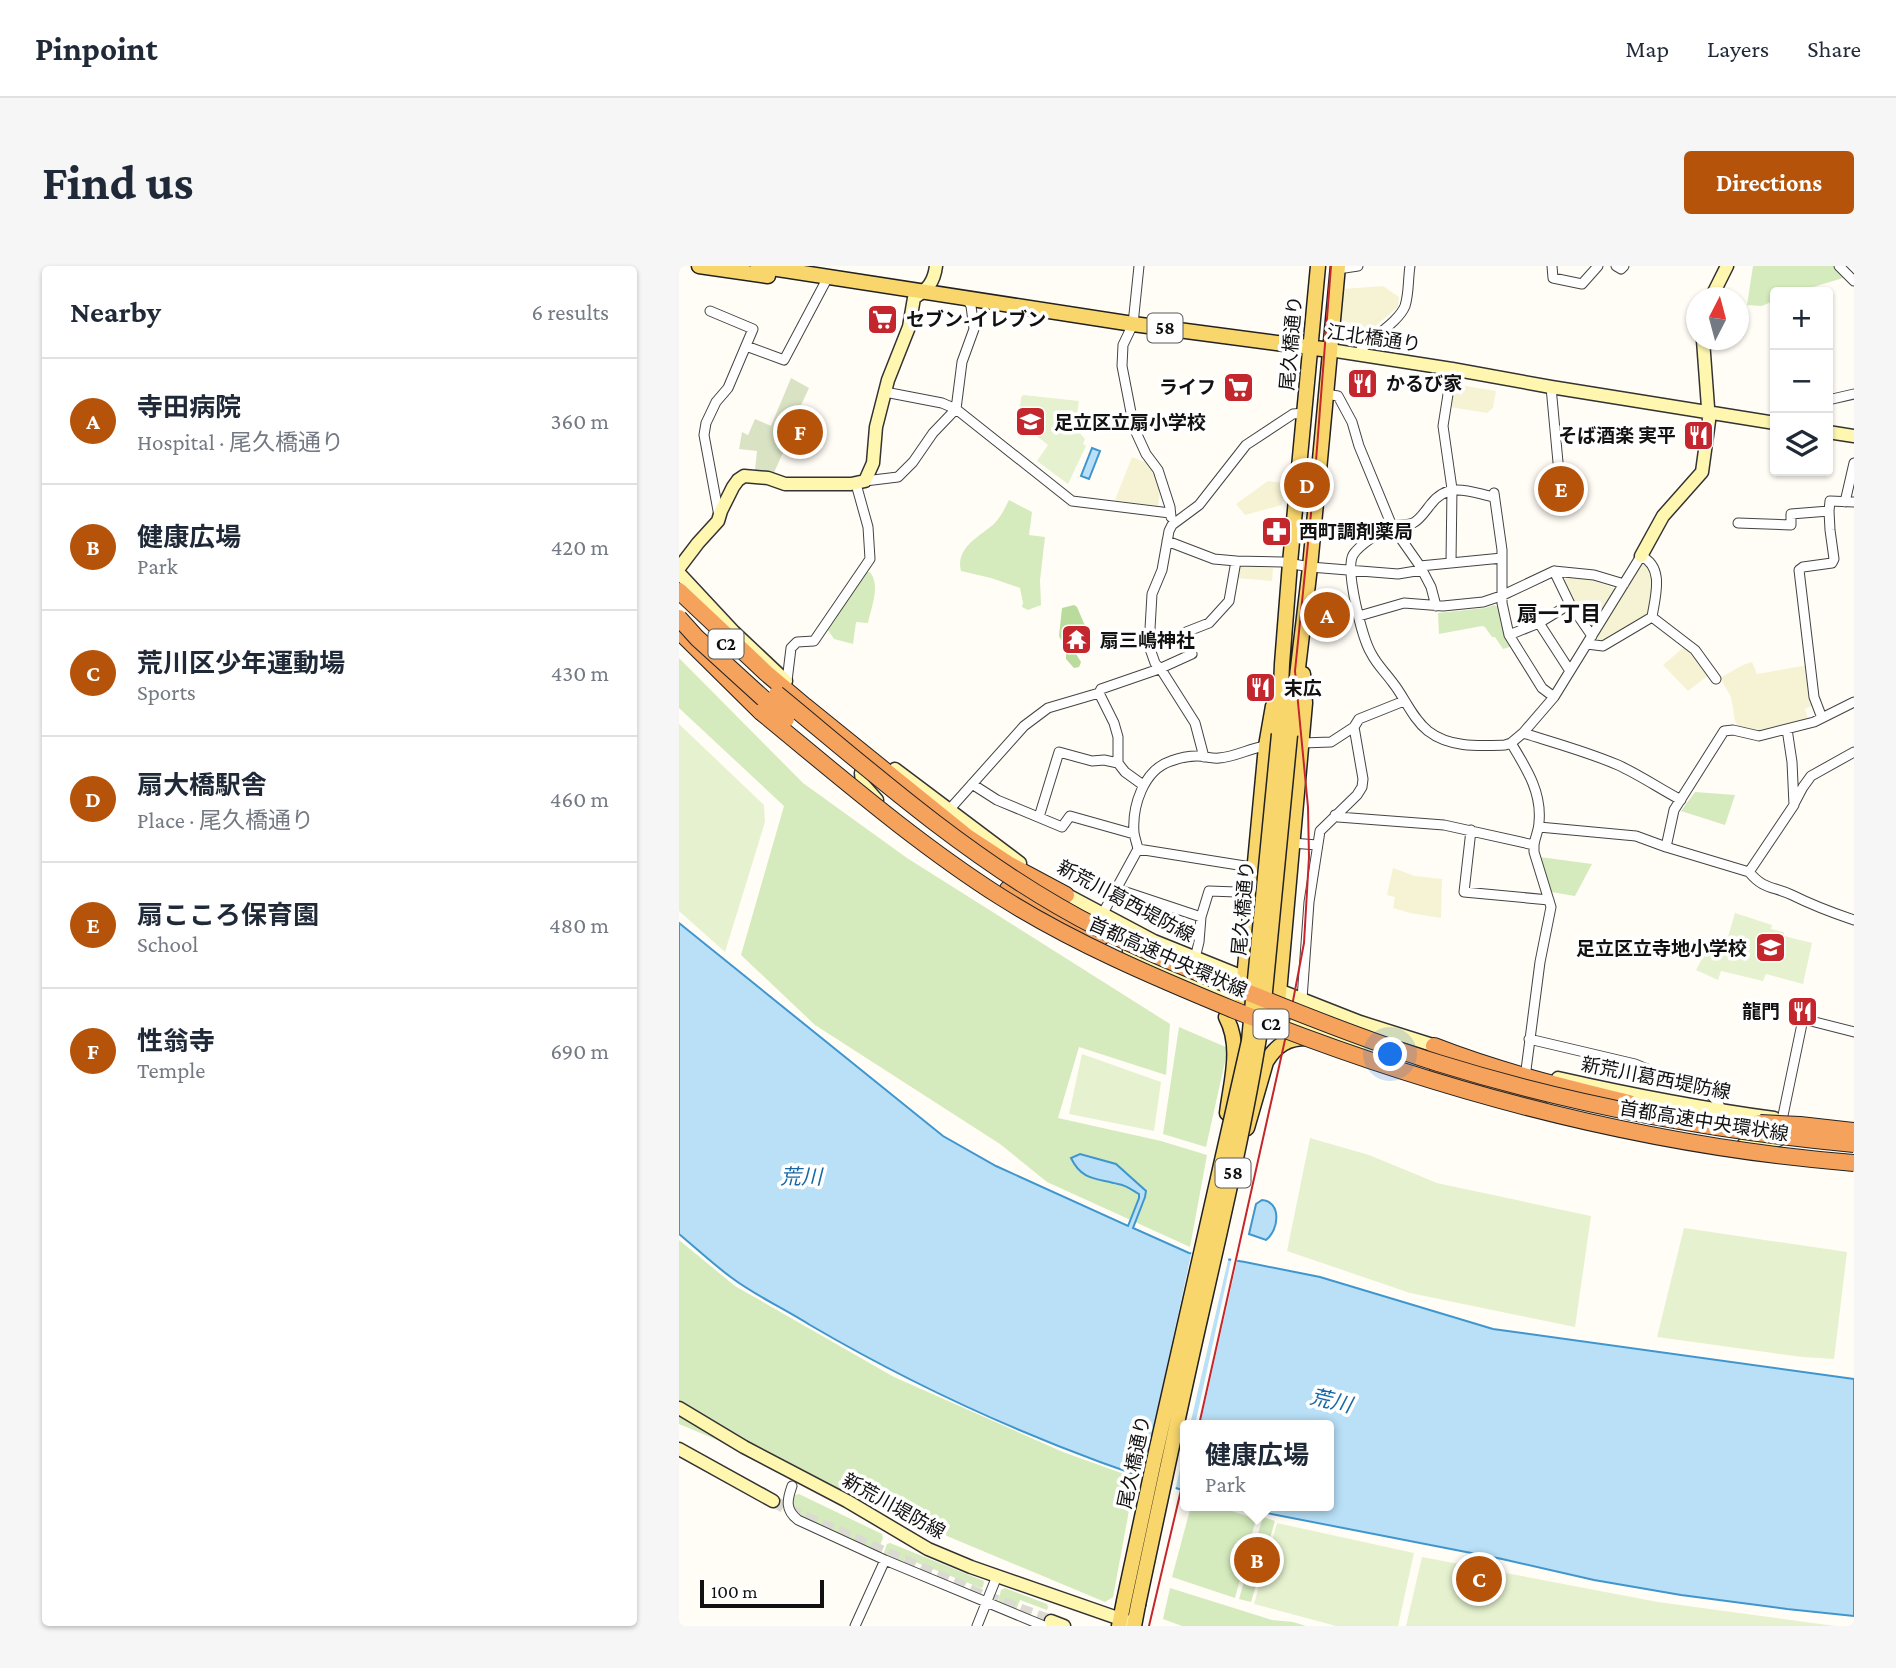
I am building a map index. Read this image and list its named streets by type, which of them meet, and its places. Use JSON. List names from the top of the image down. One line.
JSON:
{"streets":{"highway":["C2","首都高速中央環状線"],"main road":["58","江北橋通り","尾久橋通り","新荒川葛西堤防線","新荒川堤防線"]},"crossings":[["58","江北橋通り"],["江北橋通り","尾久橋通り"],["尾久橋通り","新荒川堤防線"],["新荒川葛西堤防線","首都高速中央環状線"]],"districts":["扇一丁目"],"water":["荒川"],"places":{"supermarket":["セブン-イレブン","ライフ"],"restaurant":["かるび家","そば酒楽 実平","末広","龍門"],"school or university":["足立区立扇小学校","足立区立寺地小学校"],"pharmacy":["西町調剤薬局"],"temple":["扇三嶋神社"]},"scale_bar":"100 m","north":"top","page":{"header":"Pinpoint","nav":["Map","Layers","Share"],"buttons":"Directions","title":"Find us","heading":["Nearby","6 results"],"map_buttons":["+","−"],"list":[{"mark":"A","name":"寺田病院","note":"Hospital · 尾久橋通り","value":"360 m"},{"mark":"B","name":"健康広場","note":"Park","value":"420 m"},{"mark":"C","name":"荒川区少年運動場","note":"Sports","value":"430 m"},{"mark":"D","name":"扇大橋駅舎","note":"Place · 尾久橋通り","value":"460 m"},{"mark":"E","name":"扇こころ保育園","note":"School","value":"480 m"},{"mark":"F","name":"性翁寺","note":"Temple","value":"690 m"}],"pins":["F","D","E","A","B","C"],"popup":["健康広場","Park"],"scale":"100 m"}}
